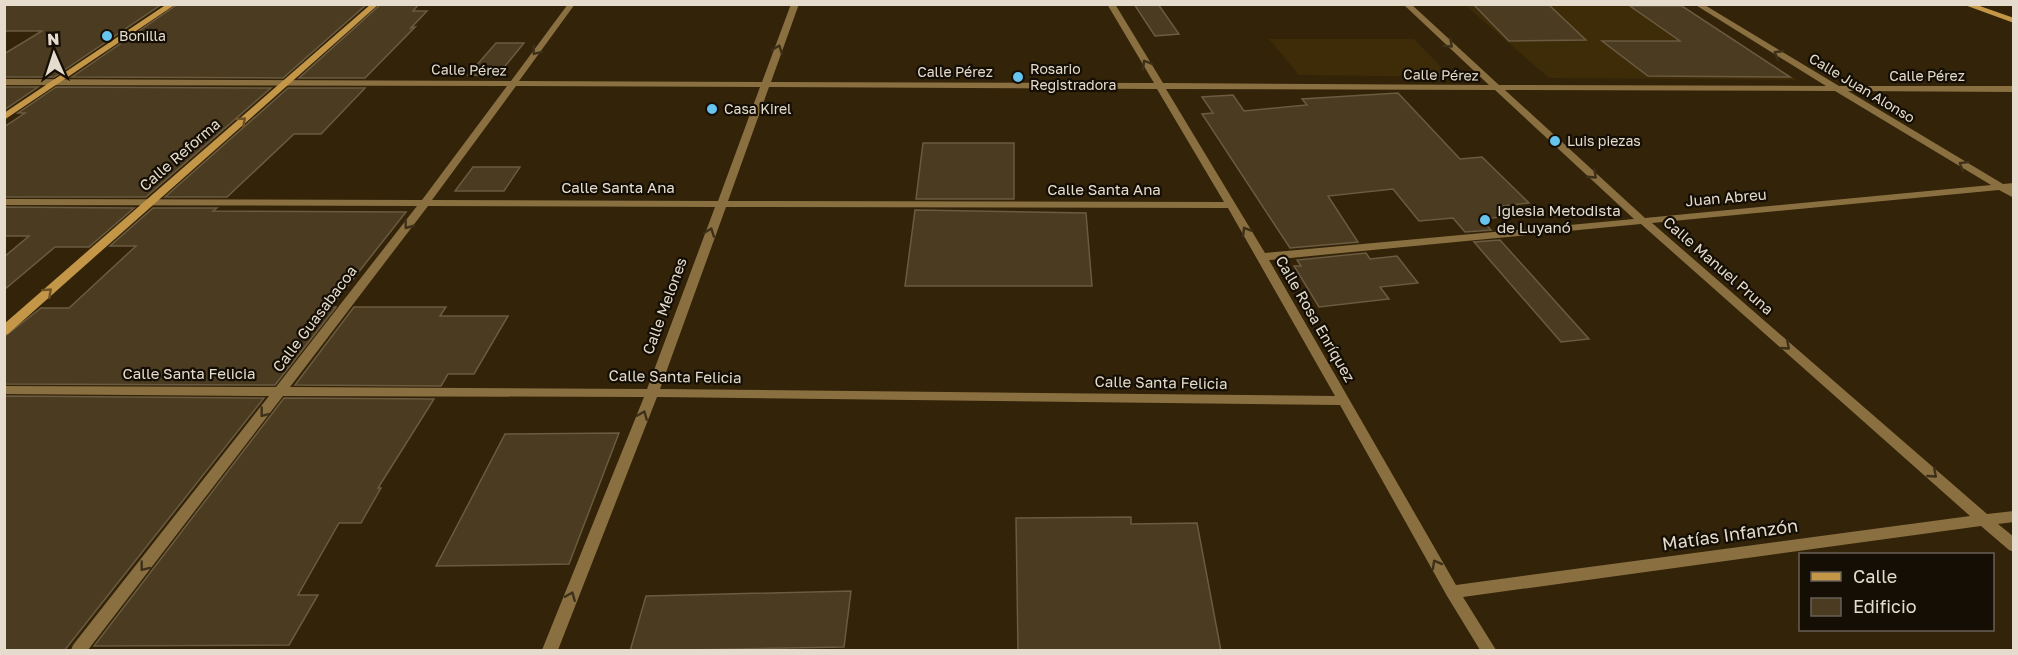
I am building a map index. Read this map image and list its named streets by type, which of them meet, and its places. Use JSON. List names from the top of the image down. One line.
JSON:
{"streets":{"street":["Calle Pérez","Calle Juan Alonso","Calle Reforma","Calle Santa Ana","Juan Abreu","Calle Manuel Pruna","Calle Melones","Calle Guasabacoa","Calle Rosa Enríquez","Calle Santa Felicia","Matías Infanzón"]},"crossings":[["Calle Pérez","Calle Juan Alonso"],["Calle Pérez","Calle Reforma"],["Calle Pérez","Calle Manuel Pruna"],["Calle Pérez","Calle Melones"],["Calle Pérez","Calle Guasabacoa"],["Calle Pérez","Calle Rosa Enríquez"],["Calle Juan Alonso","Juan Abreu"],["Calle Reforma","Calle Santa Ana"],["Calle Santa Ana","Calle Melones"],["Calle Santa Ana","Calle Guasabacoa"],["Calle Santa Ana","Calle Rosa Enríquez"],["Juan Abreu","Calle Manuel Pruna"],["Juan Abreu","Calle Rosa Enríquez"],["Calle Manuel Pruna","Matías Infanzón"],["Calle Melones","Calle Santa Felicia"],["Calle Guasabacoa","Calle Santa Felicia"],["Calle Rosa Enríquez","Calle Santa Felicia"],["Calle Rosa Enríquez","Matías Infanzón"]],"one_way":["Calle Juan Alonso","Calle Reforma","Calle Manuel Pruna","Calle Melones","Calle Guasabacoa","Calle Rosa Enríquez"],"places":["Bonilla","Rosario Registradora","Casa Kirel","Luis piezas","Iglesia Metodista de Luyanó"],"legend":["Calle","Edificio"],"north":"top"}
